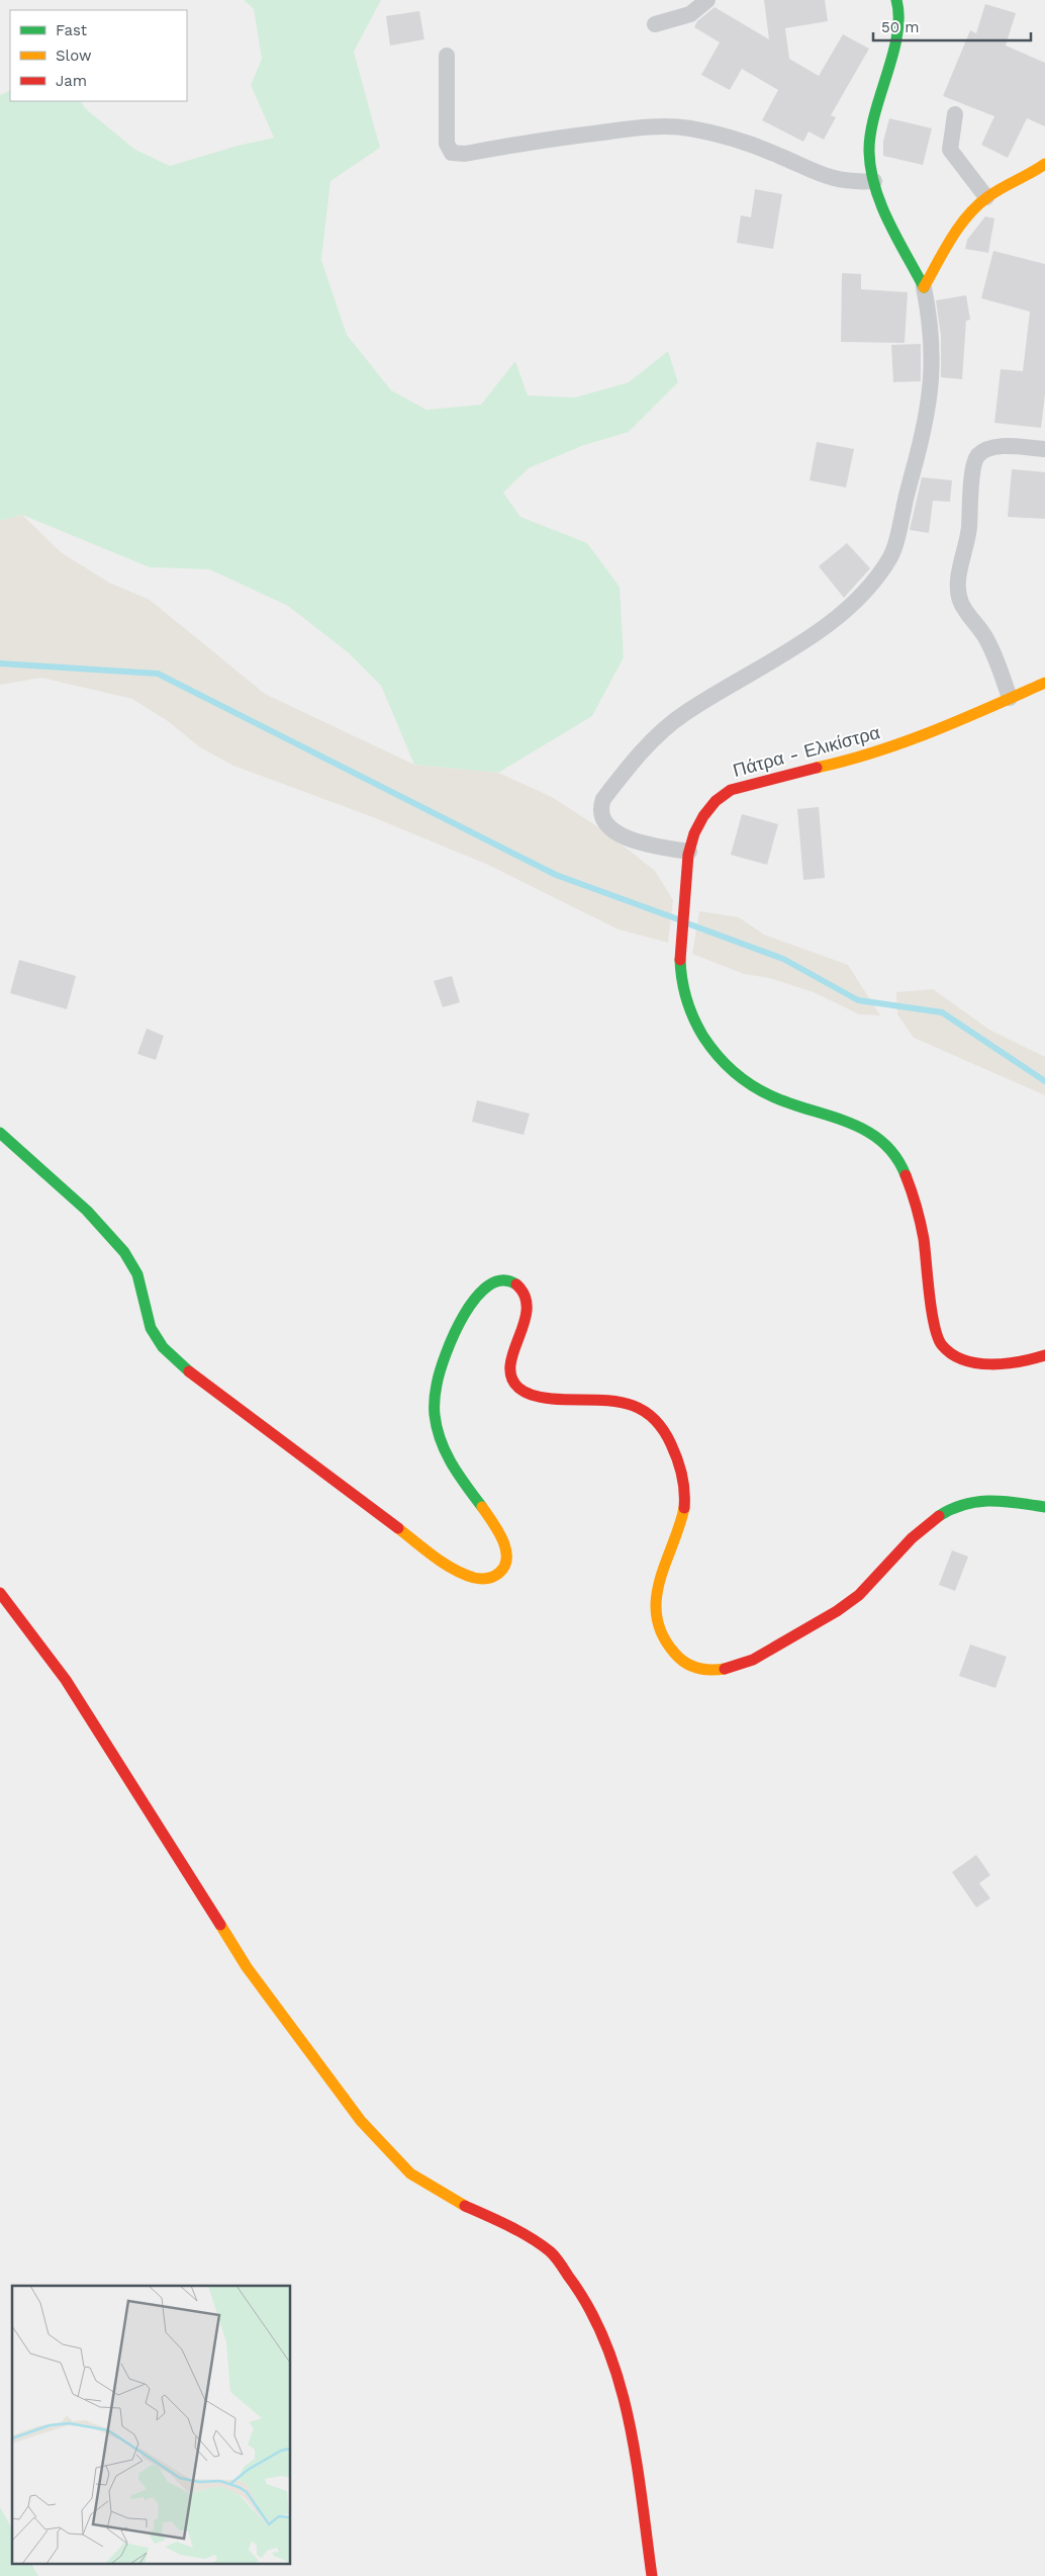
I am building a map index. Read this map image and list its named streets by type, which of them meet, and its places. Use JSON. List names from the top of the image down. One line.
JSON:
{"streets":{"street":["Πάτρα - Ελικίστρα"]},"legend":["Fast","Slow","Jam"],"scale_bar":"50 m"}
